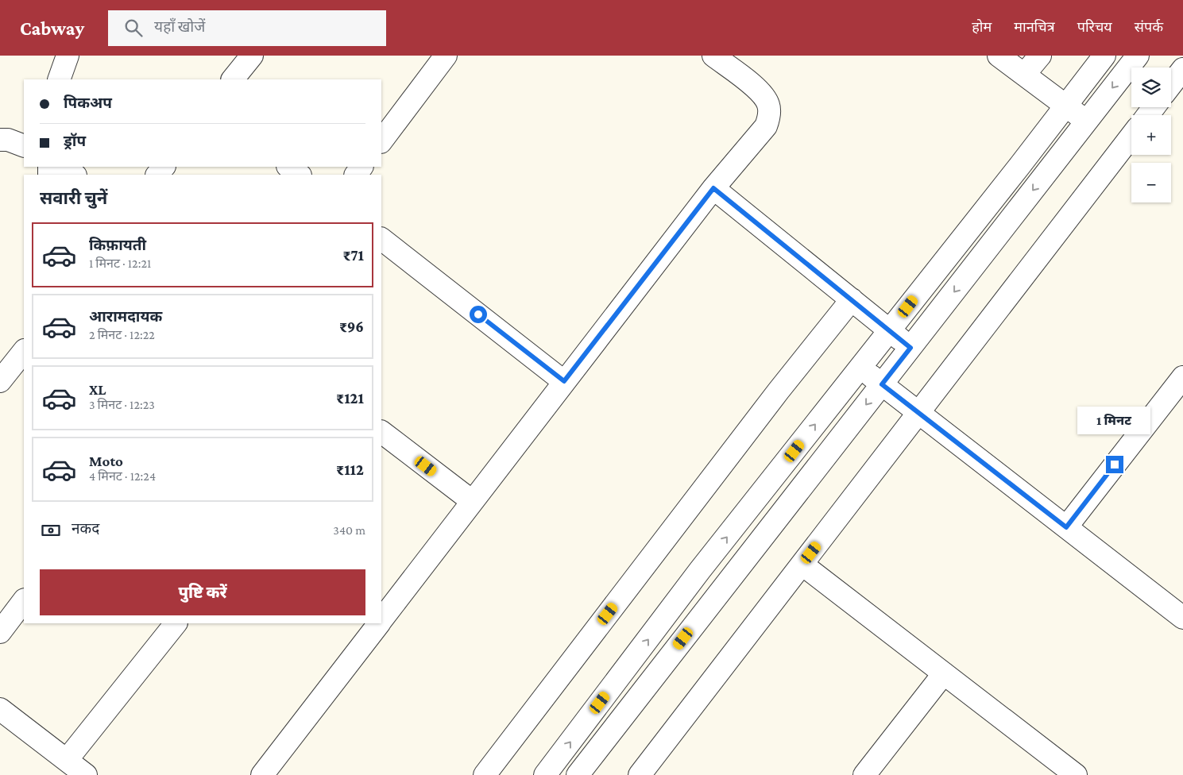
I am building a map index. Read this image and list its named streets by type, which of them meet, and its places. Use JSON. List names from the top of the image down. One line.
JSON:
{"page":{"header":"Cabway","search":"यहाँ खोजें","nav":["होम","मानचित्र","परिचय","संपर्क"],"map_buttons":["+","−"],"banner":["पिकअप","ड्रॉप"],"heading":"सवारी चुनें","list":[{"name":"किफ़ायती","note":"1 मिनट · 12:21","value":"₹71"},{"name":"आरामदायक","note":"2 मिनट · 12:22","value":"₹96"},{"name":"XL","note":"3 मिनट · 12:23","value":"₹121"},{"name":"Moto","note":"4 मिनट · 12:24","value":"₹112"}],"bubble":"1 मिनट","pay":["नकद","340 m"],"buttons":"पुष्टि करें"}}
